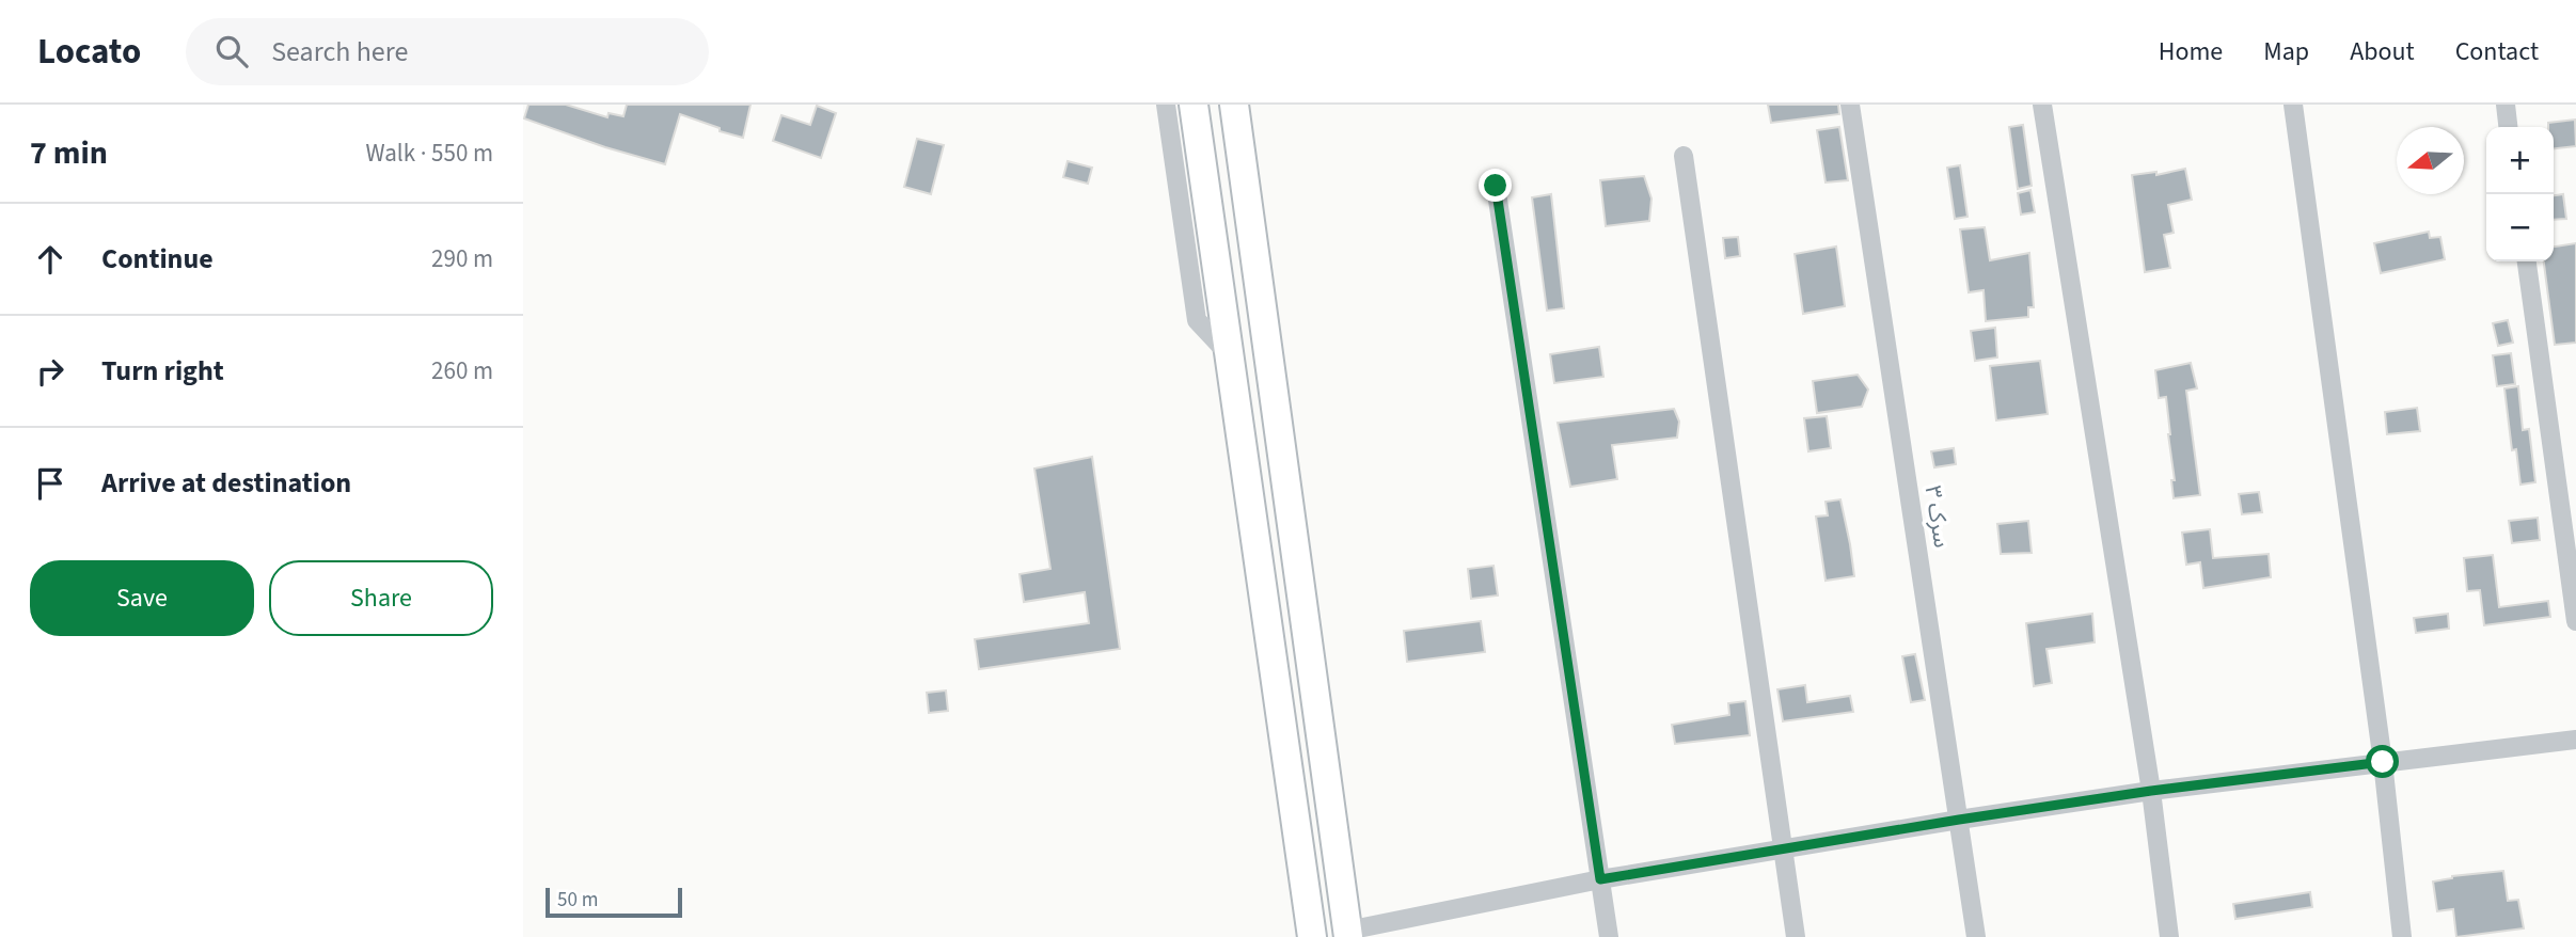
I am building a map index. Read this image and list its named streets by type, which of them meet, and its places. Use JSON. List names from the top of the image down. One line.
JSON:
{"streets":{"street":["سرک ۳"]},"scale_bar":"50 m","north":"left","page":{"header":"Locato","search":"Search here","nav":["Home","Map","About","Contact"],"heading":["7 min","Walk · 550 m"],"map_buttons":["+","−"],"list":[["Continue","290 m"],["Turn right","260 m"],"Arrive at destination"],"buttons":["Save","Share"],"scale":"50 m"}}
